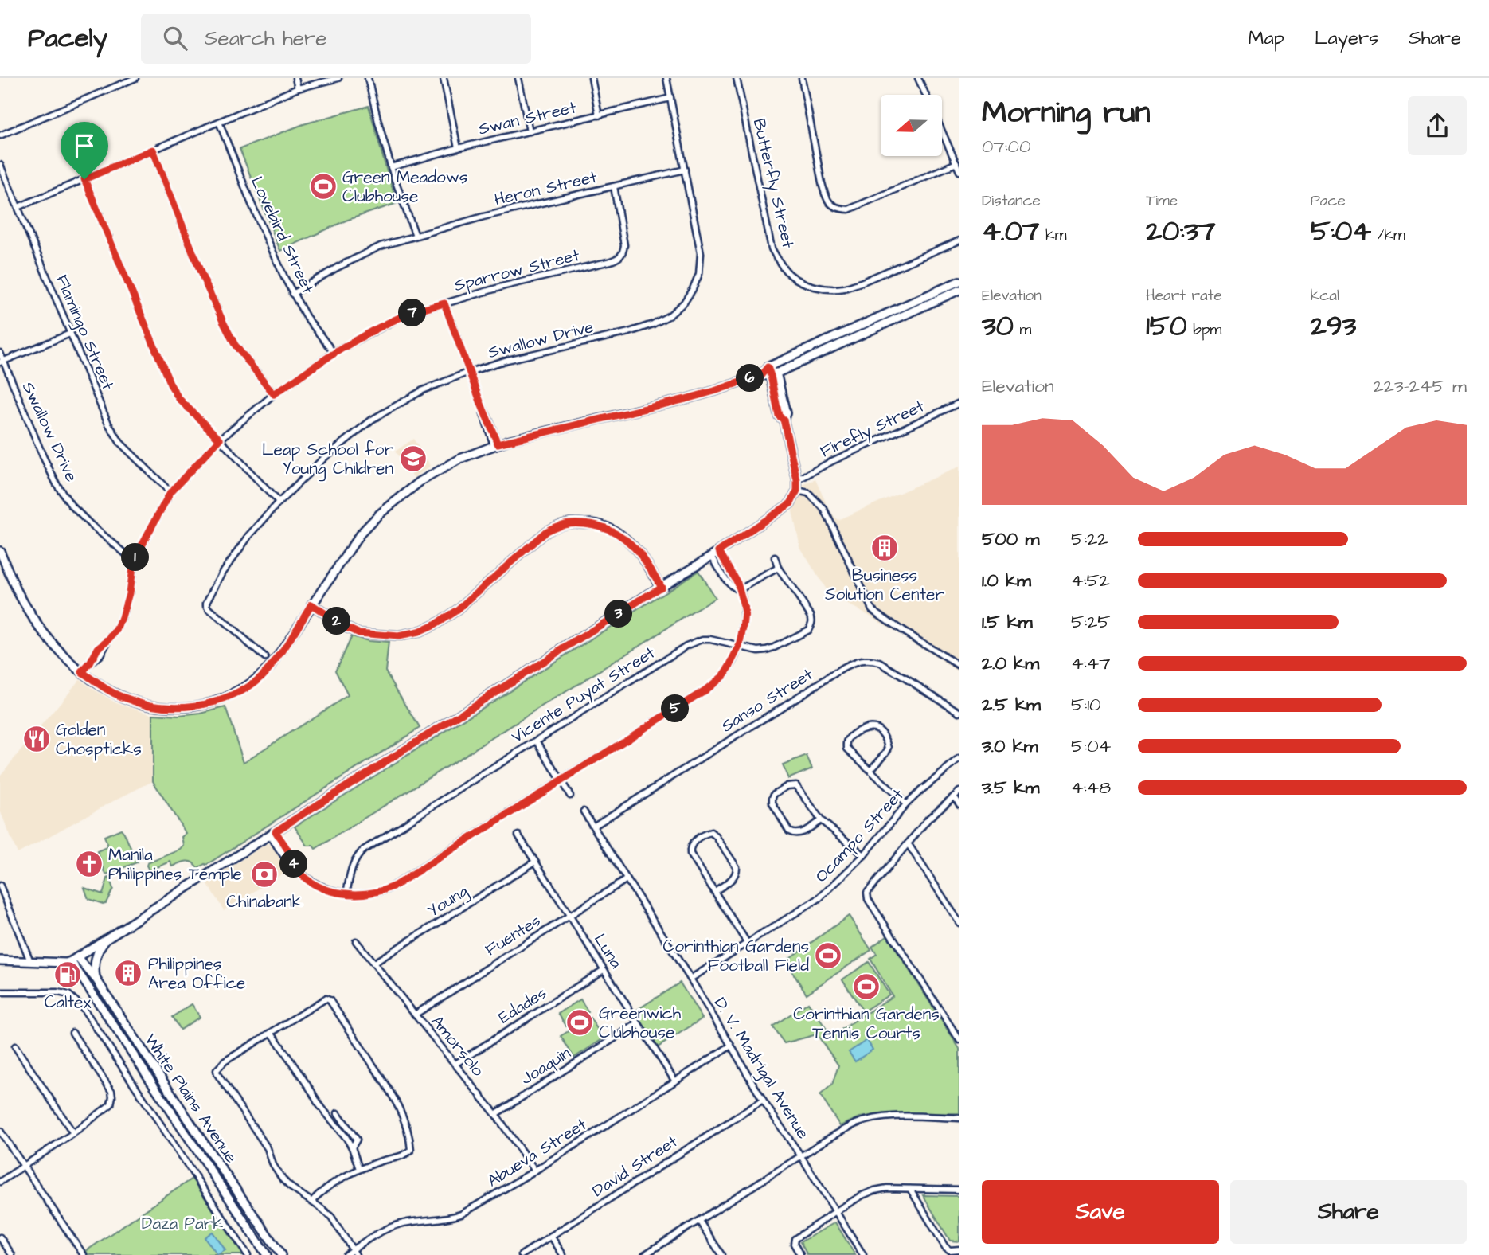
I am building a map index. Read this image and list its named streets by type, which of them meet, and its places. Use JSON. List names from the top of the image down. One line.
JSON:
{"streets":{"street":["Swan Street","Butterfly Street","Heron Street","Lovebird Street","Sparrow Street","Flamingo Street","Swallow Drive","Firefly Street","Vicente Puyat Street","Sanso Street","Ocampo Street","Young","Fuentes","Luna","Edades","Amorsolo","Joaquin","D. V. Madrigal Avenue","White Plains Avenue","Abueva Street","David Street"]},"crossings":[["Swan Street","Swallow Drive"],["Heron Street","Lovebird Street"],["Heron Street","Sparrow Street"],["Heron Street","Swallow Drive"],["Lovebird Street","Sparrow Street"],["Sparrow Street","Flamingo Street"],["Sparrow Street","Swallow Drive"],["Sanso Street","D. V. Madrigal Avenue"],["Ocampo Street","D. V. Madrigal Avenue"],["Young","Luna"],["Young","Amorsolo"],["Fuentes","Luna"],["Fuentes","Amorsolo"],["Fuentes","D. V. Madrigal Avenue"],["Luna","Edades"],["Luna","Joaquin"],["Luna","Abueva Street"],["Edades","Amorsolo"],["Amorsolo","Joaquin"],["Amorsolo","Abueva Street"],["D. V. Madrigal Avenue","Abueva Street"],["D. V. Madrigal Avenue","David Street"]],"parks":["Daza Park"],"places":{"sports":["Green Meadows Clubhouse","Corinthian Gardens Football Field","Corinthian Gardens Tennis Courts","Greenwich Clubhouse"],"school or university":["Leap School for Young Children"],"building":["Business Solution Center","Philippines Area Office"],"restaurant":["Golden Chospticks"],"church":["Manila Philippines Temple"],"bank":["Chinabank"],"fuel station":["Caltex"]},"north":"left","page":{"header":"Pacely","search":"Search here","nav":["Map","Layers","Share"],"heading":["Morning run","07:00"],"stats":[["Distance","4.07 km"],["Time","20:37"],["Pace","5:04 /km"],["Elevation","30 m"],["Heart rate","150 bpm"],["kcal","293"]],"pins":["7","6","1","3","2","5","4"],"chart":["Elevation","223–245 m"],"list":[{"name":"500 m","note":"5:22"},{"name":"1.0 km","note":"4:52"},{"name":"1.5 km","note":"5:25"},{"name":"2.0 km","note":"4:47"},{"name":"2.5 km","note":"5:10"},{"name":"3.0 km","note":"5:04"},{"name":"3.5 km","note":"4:48"}],"buttons":["Save","Share"]}}
